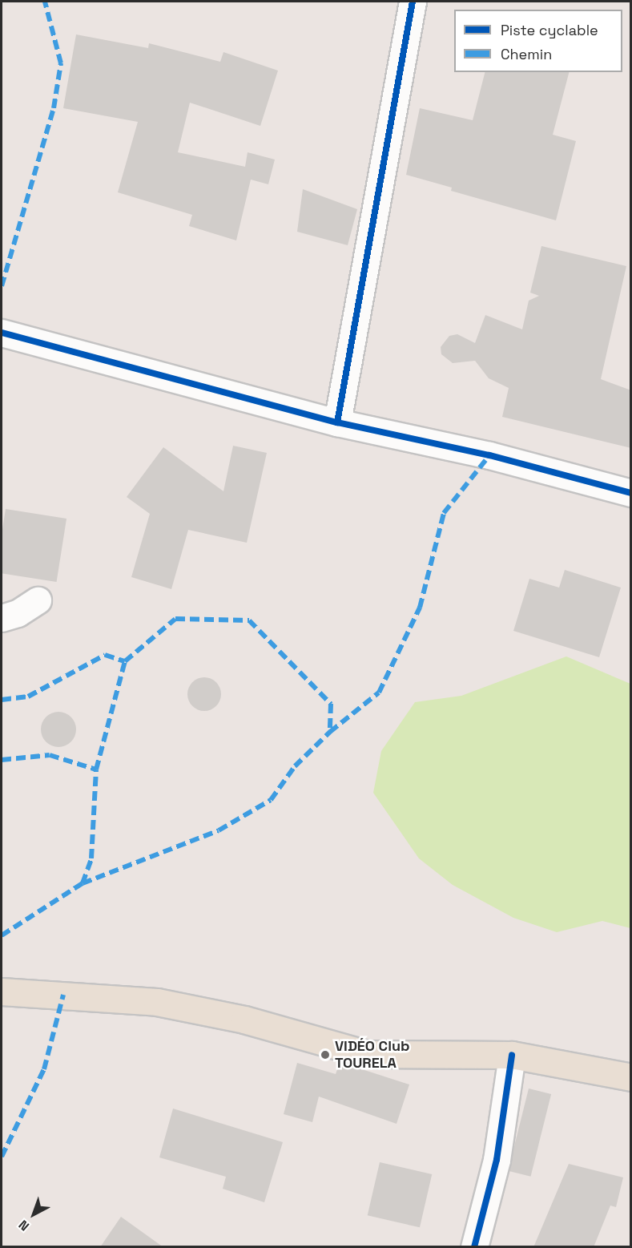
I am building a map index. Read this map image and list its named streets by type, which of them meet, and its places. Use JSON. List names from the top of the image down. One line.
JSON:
{"places":["VIDÉO Club TOURELA"],"legend":["Piste cyclable","Chemin"],"north":"bottom left"}
